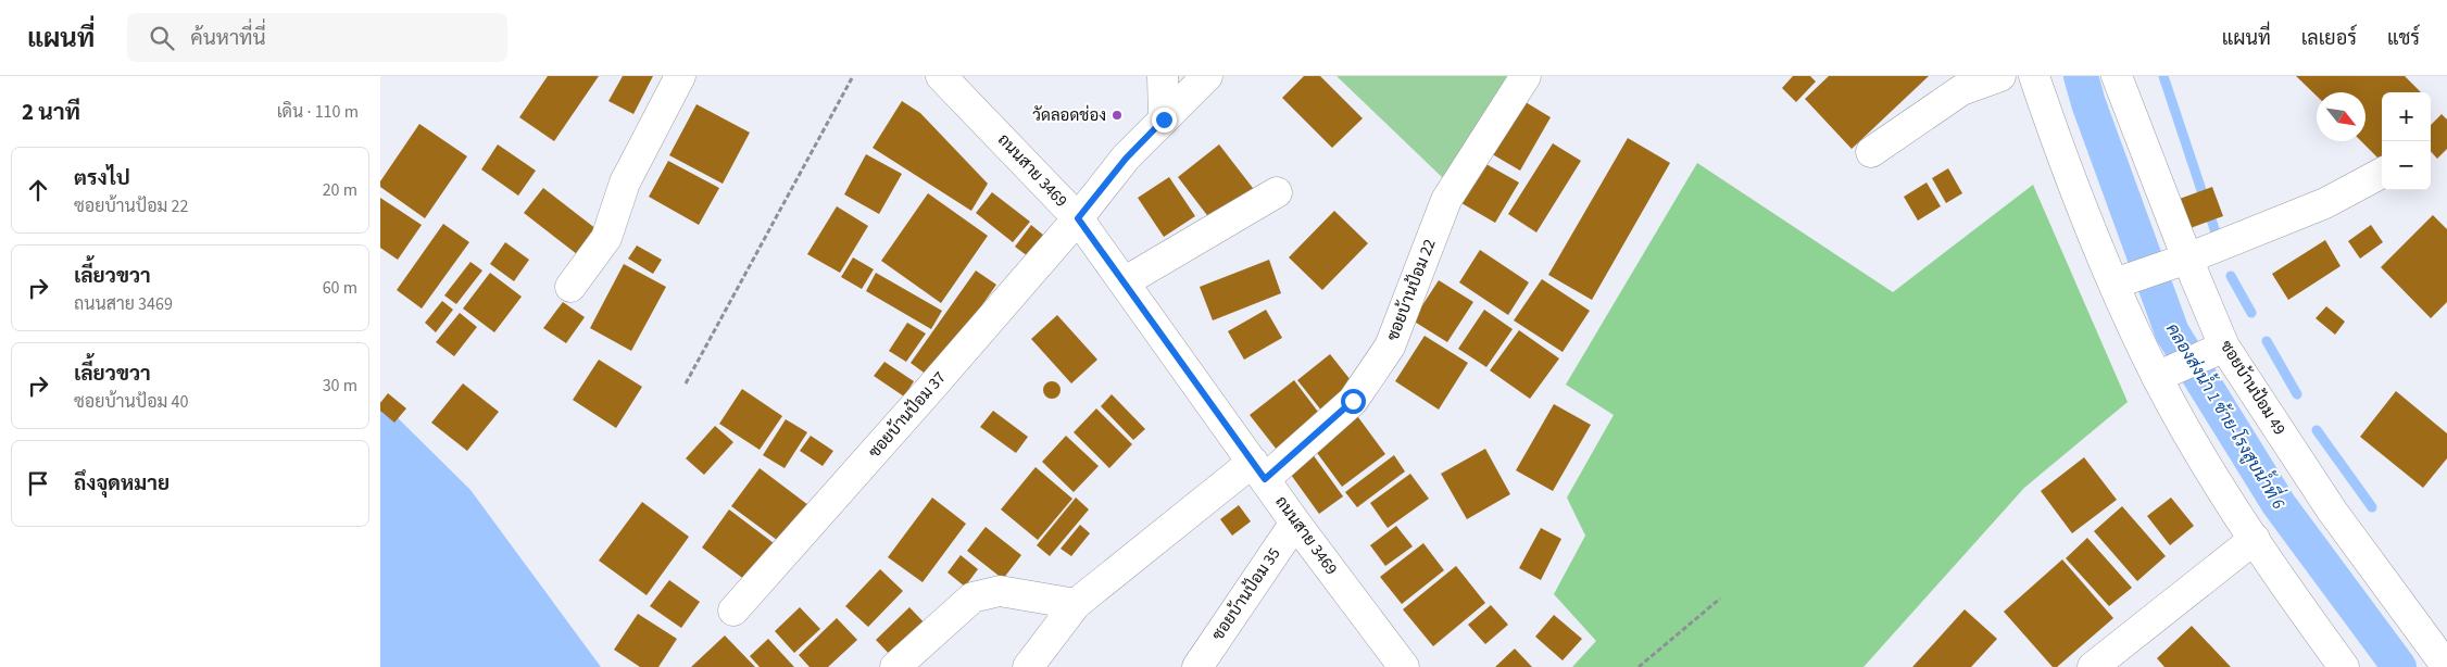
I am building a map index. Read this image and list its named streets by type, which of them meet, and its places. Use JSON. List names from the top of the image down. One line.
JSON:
{"streets":{"street":["ถนนสาย 3469","ซอยบ้านป้อม 22","ซอยบ้านป้อม 49","ซอยบ้านป้อม 37","ซอยบ้านป้อม 35"]},"crossings":[["ถนนสาย 3469","ซอยบ้านป้อม 22"],["ถนนสาย 3469","ซอยบ้านป้อม 37"],["ถนนสาย 3469","ซอยบ้านป้อม 35"]],"water":["คลองส่งน้ำ 1 ซ้าย-โรงสูบน้ำที่ 6"],"places":["วัดลอดช่อง"],"north":"bottom right","page":{"header":"แผนที่","search":"ค้นหาที่นี่","nav":["แผนที่","เลเยอร์","แชร์"],"heading":["2 นาที","เดิน · 110 m"],"map_buttons":["+","−"],"list":[["ตรงไป","ซอยบ้านป้อม 22","20 m"],["เลี้ยวขวา","ถนนสาย 3469","60 m"],["เลี้ยวขวา","ซอยบ้านป้อม 40","30 m"],"ถึงจุดหมาย"]}}
